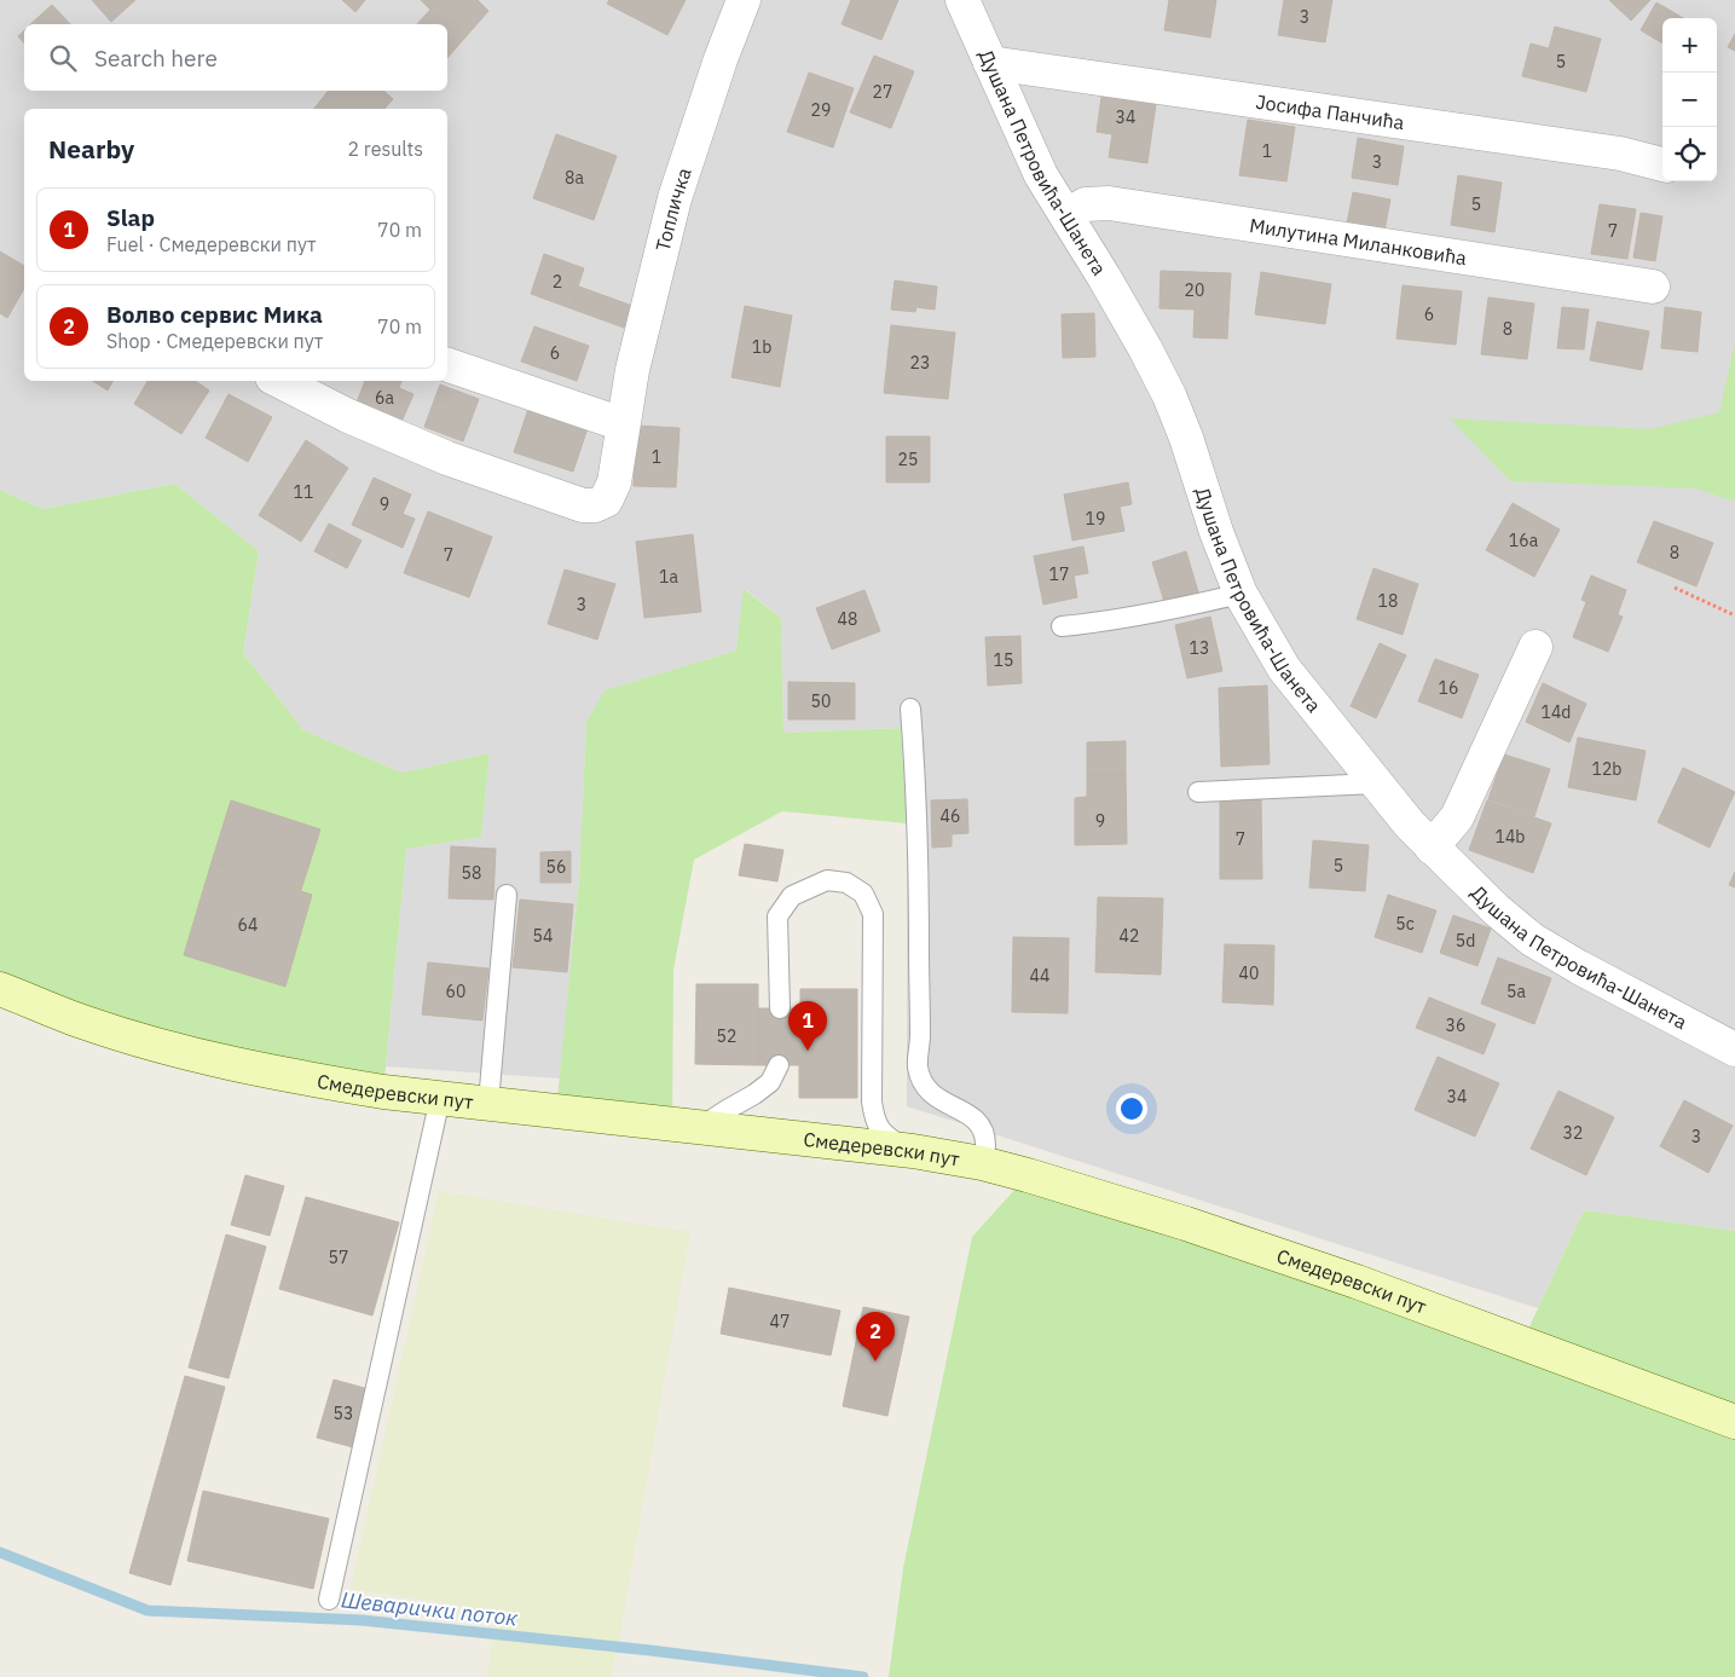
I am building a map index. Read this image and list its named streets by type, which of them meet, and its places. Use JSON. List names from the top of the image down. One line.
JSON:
{"streets":{"main road":["Смедеревски пут"],"street":["Јосифа Панчића","Душана Петровића-Шанета","Топличка","Милутина Миланковића"]},"crossings":[["Јосифа Панчића","Душана Петровића-Шанета"],["Душана Петровића-Шанета","Милутина Миланковића"]],"water":["Шеварички поток"],"house_numbers":["3","5","27","29","34","1","3","8a","5","7","2","20","6","8","1b","6","23","6a","1","25","11","9","19","16a","8","7","17","1a","18","3","48","13","15","16","50","14d","12b","46","9","14b","7","5","56","58","5c","64","54","42","5d","40","44","60","5a","36","52","34","32","3","57","47","53"],"page":{"map_buttons":["+","−"],"search":"Search here","heading":["Nearby","2 results"],"list":[{"mark":"1","name":"Slap","note":"Fuel · Смедеревски пут","value":"70 m"},{"mark":"2","name":"Волво сервис Мика","note":"Shop · Смедеревски пут","value":"70 m"}],"pins":["1","2"]}}
